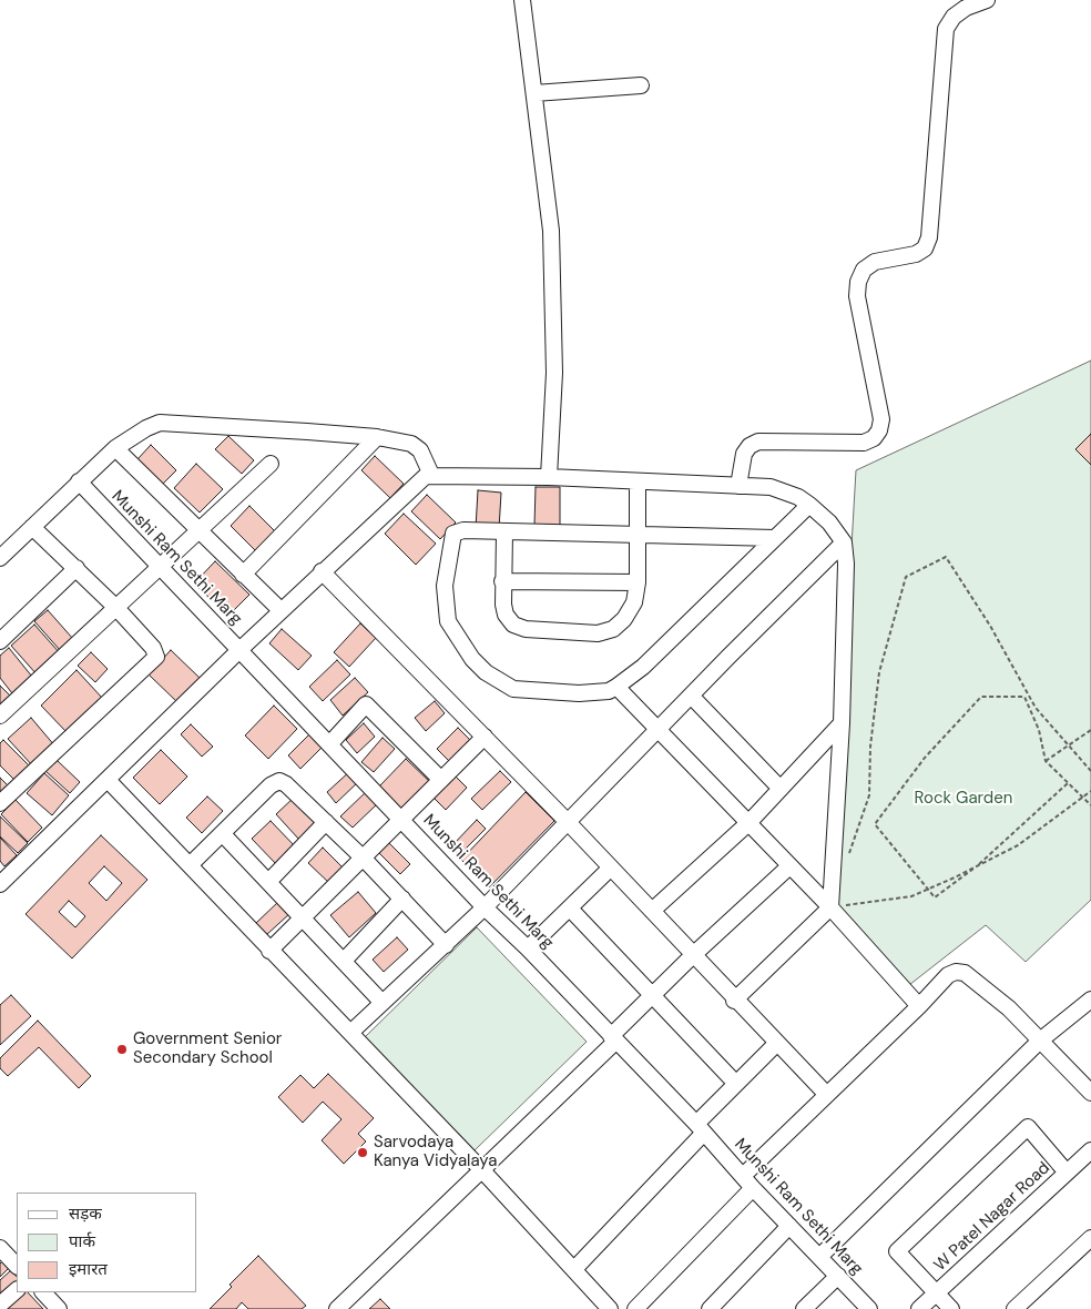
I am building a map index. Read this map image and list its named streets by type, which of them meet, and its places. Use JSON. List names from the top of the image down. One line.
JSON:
{"streets":{"street":["Munshi Ram Sethi Marg","W Patel Nagar Road"]},"parks":["Rock Garden"],"places":["Government Senior Secondary School","Sarvodaya Kanya Vidyalaya"],"legend":["सड़क","पार्क","इमारत"]}
